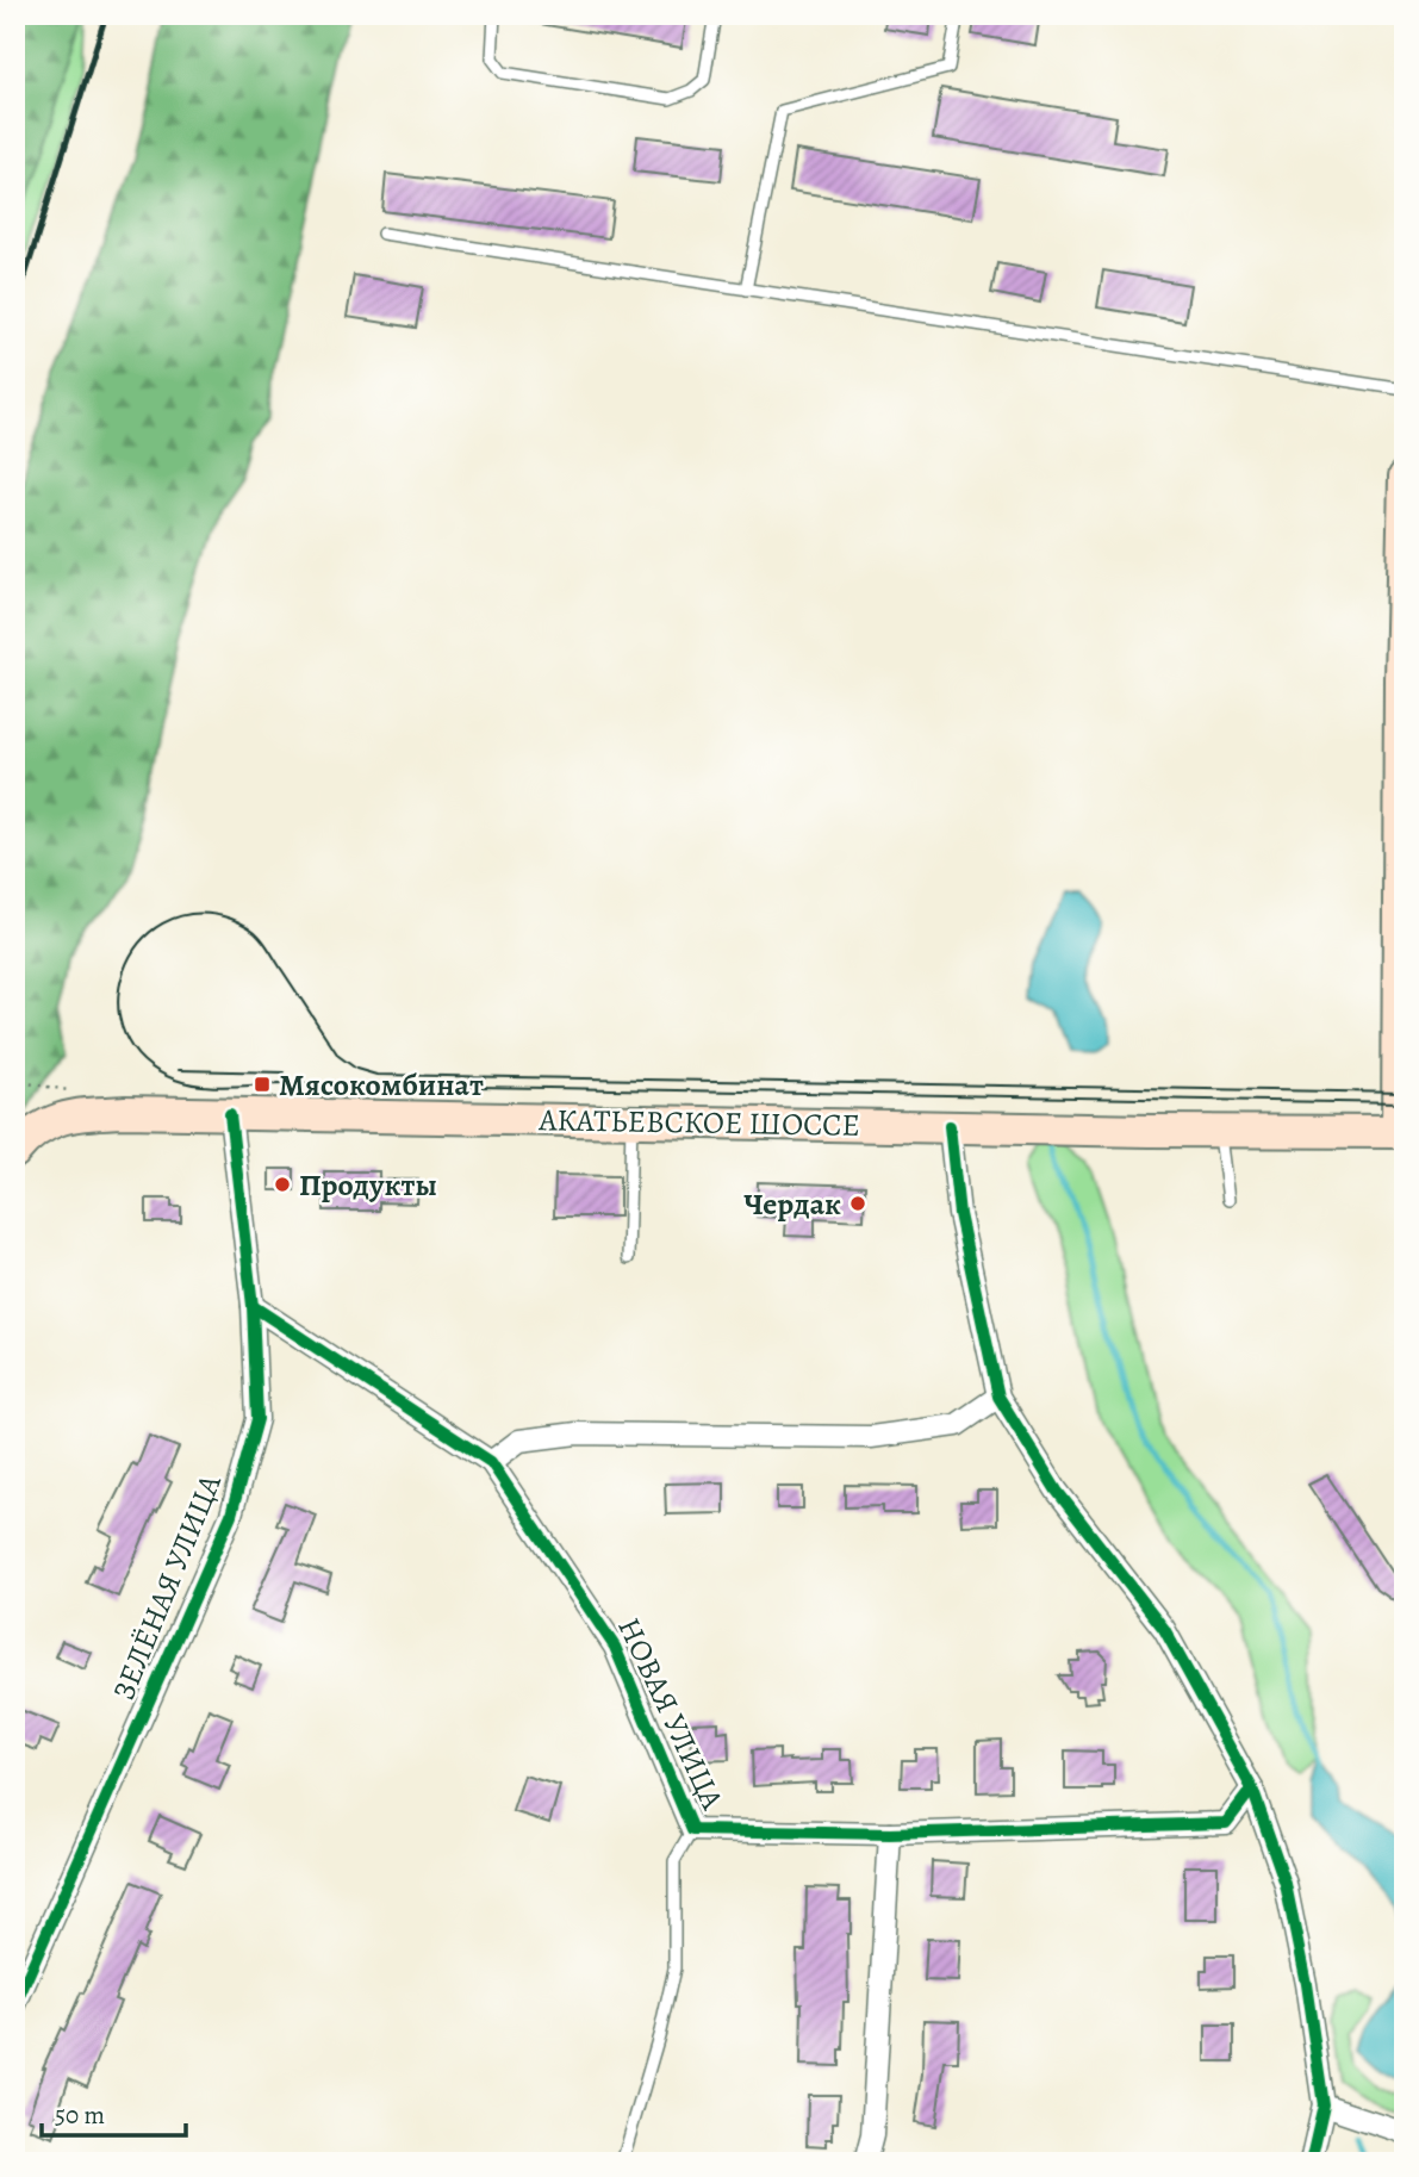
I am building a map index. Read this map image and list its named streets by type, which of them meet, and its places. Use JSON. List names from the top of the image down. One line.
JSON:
{"streets":{"main road":["АКАТЬЕВСКОЕ ШОССЕ"],"street":["ЗЕЛЁНАЯ УЛИЦА","НОВАЯ УЛИЦА"]},"crossings":[["АКАТЬЕВСКОЕ ШОССЕ","ЗЕЛЁНАЯ УЛИЦА"],["ЗЕЛЁНАЯ УЛИЦА","НОВАЯ УЛИЦА"]],"places":{"transit":["Мясокомбинат"],"other":["Продукты","Чердак"]},"scale_bar":"50 m"}
